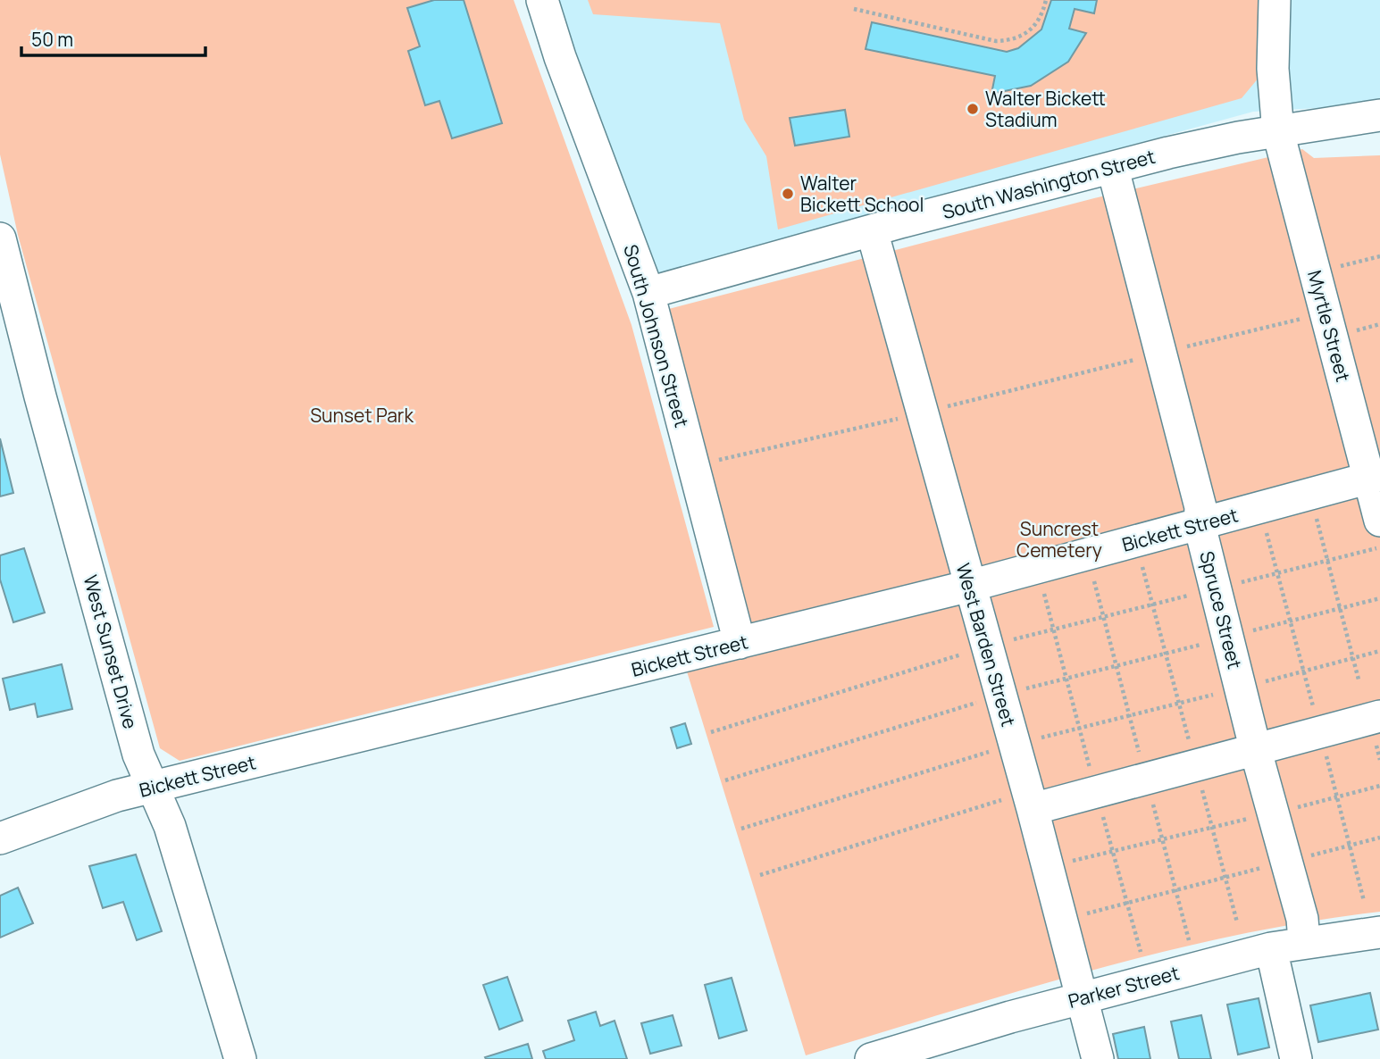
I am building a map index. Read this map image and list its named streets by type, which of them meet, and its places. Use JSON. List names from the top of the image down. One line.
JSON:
{"streets":{"street":["South Washington Street","Myrtle Street","South Johnson Street","Bickett Street","Spruce Street","West Barden Street","West Sunset Drive","Parker Street"]},"crossings":[["South Washington Street","Myrtle Street"],["South Washington Street","South Johnson Street"],["South Washington Street","Spruce Street"],["South Washington Street","West Barden Street"],["Myrtle Street","Bickett Street"],["South Johnson Street","Bickett Street"],["Bickett Street","Spruce Street"],["Bickett Street","West Barden Street"],["Bickett Street","West Sunset Drive"],["Spruce Street","Parker Street"],["West Barden Street","Parker Street"]],"parks":["Sunset Park","Suncrest Cemetery"],"places":["Walter Bickett Stadium","Walter Bickett School"],"scale_bar":"50 m"}
